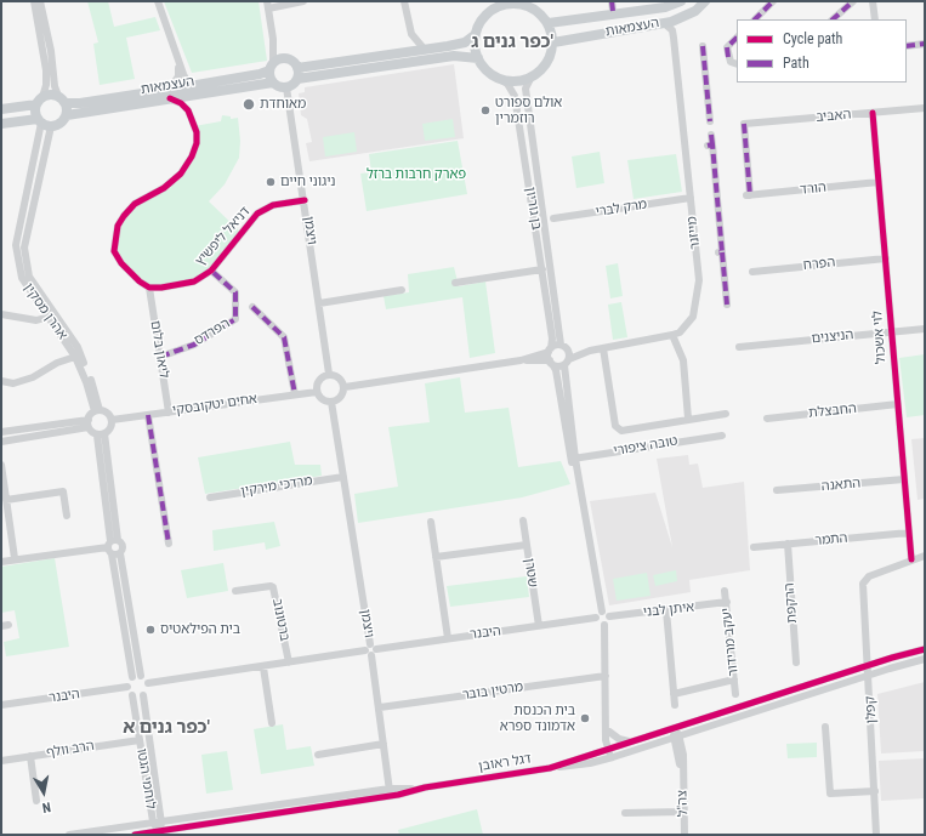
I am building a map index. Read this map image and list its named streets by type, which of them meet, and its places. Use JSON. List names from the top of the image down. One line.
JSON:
{"streets":{"main road":["העצמאות"],"street":["האביב","הורד","בן גוריון","מרק לברי","ויצמן","מייזנר","דניאל ליפשיץ","הפרח","אהרן מסקין","הפרדס","הניצנים","לוי אשכול","ליאון בלום","אחים יטקובסקי","החבצלת","טובה ציפורי","התאנה","מרדכי מירקין","התמר","שטרן","הרקפת","איתן לבני","ברטונוב","היבנר","יעקב מרידור","מרטין בובר","קפלן","הרב וולף","דגל ראובן","לוחמי הגטו","צה\"ל"]},"crossings":[["העצמאות","בן גוריון"],["העצמאות","ויצמן"],["העצמאות","מייזנר"],["העצמאות","אהרן מסקין"],["האביב","הורד"],["האביב","לוי אשכול"],["הורד","לוי אשכול"],["בן גוריון","מייזנר"],["מרק לברי","מייזנר"],["ויצמן","דניאל ליפשיץ"],["ויצמן","אחים יטקובסקי"],["ויצמן","מרדכי מירקין"],["ויצמן","היבנר"],["ויצמן","מרטין בובר"],["ויצמן","דגל ראובן"],["דניאל ליפשיץ","הפרדס"],["דניאל ליפשיץ","ליאון בלום"],["הפרח","לוי אשכול"],["אהרן מסקין","אחים יטקובסקי"],["הפרדס","ליאון בלום"],["הניצנים","לוי אשכול"],["לוי אשכול","החבצלת"],["לוי אשכול","התאנה"],["לוי אשכול","התמר"],["לוי אשכול","קפלן"],["ליאון בלום","אחים יטקובסקי"],["התמר","הרקפת"],["שטרן","היבנר"],["איתן לבני","היבנר"],["איתן לבני","יעקב מרידור"],["ברטונוב","היבנר"],["היבנר","לוחמי הגטו"],["קפלן","דגל ראובן"],["הרב וולף","לוחמי הגטו"],["דגל ראובן","לוחמי הגטו"],["דגל ראובן","צה\"ל"]],"districts":["כפר גנים ג'","כפר גנים א'"],"parks":["פארק חרבות ברזל"],"places":["מאוחדת","אולם ספורט רוזמרין","ניגוני חיים","בית הפילאטיס","בית הכנסת אדמונד ספרא"],"legend":["Cycle path","Path"],"north":"bottom"}
